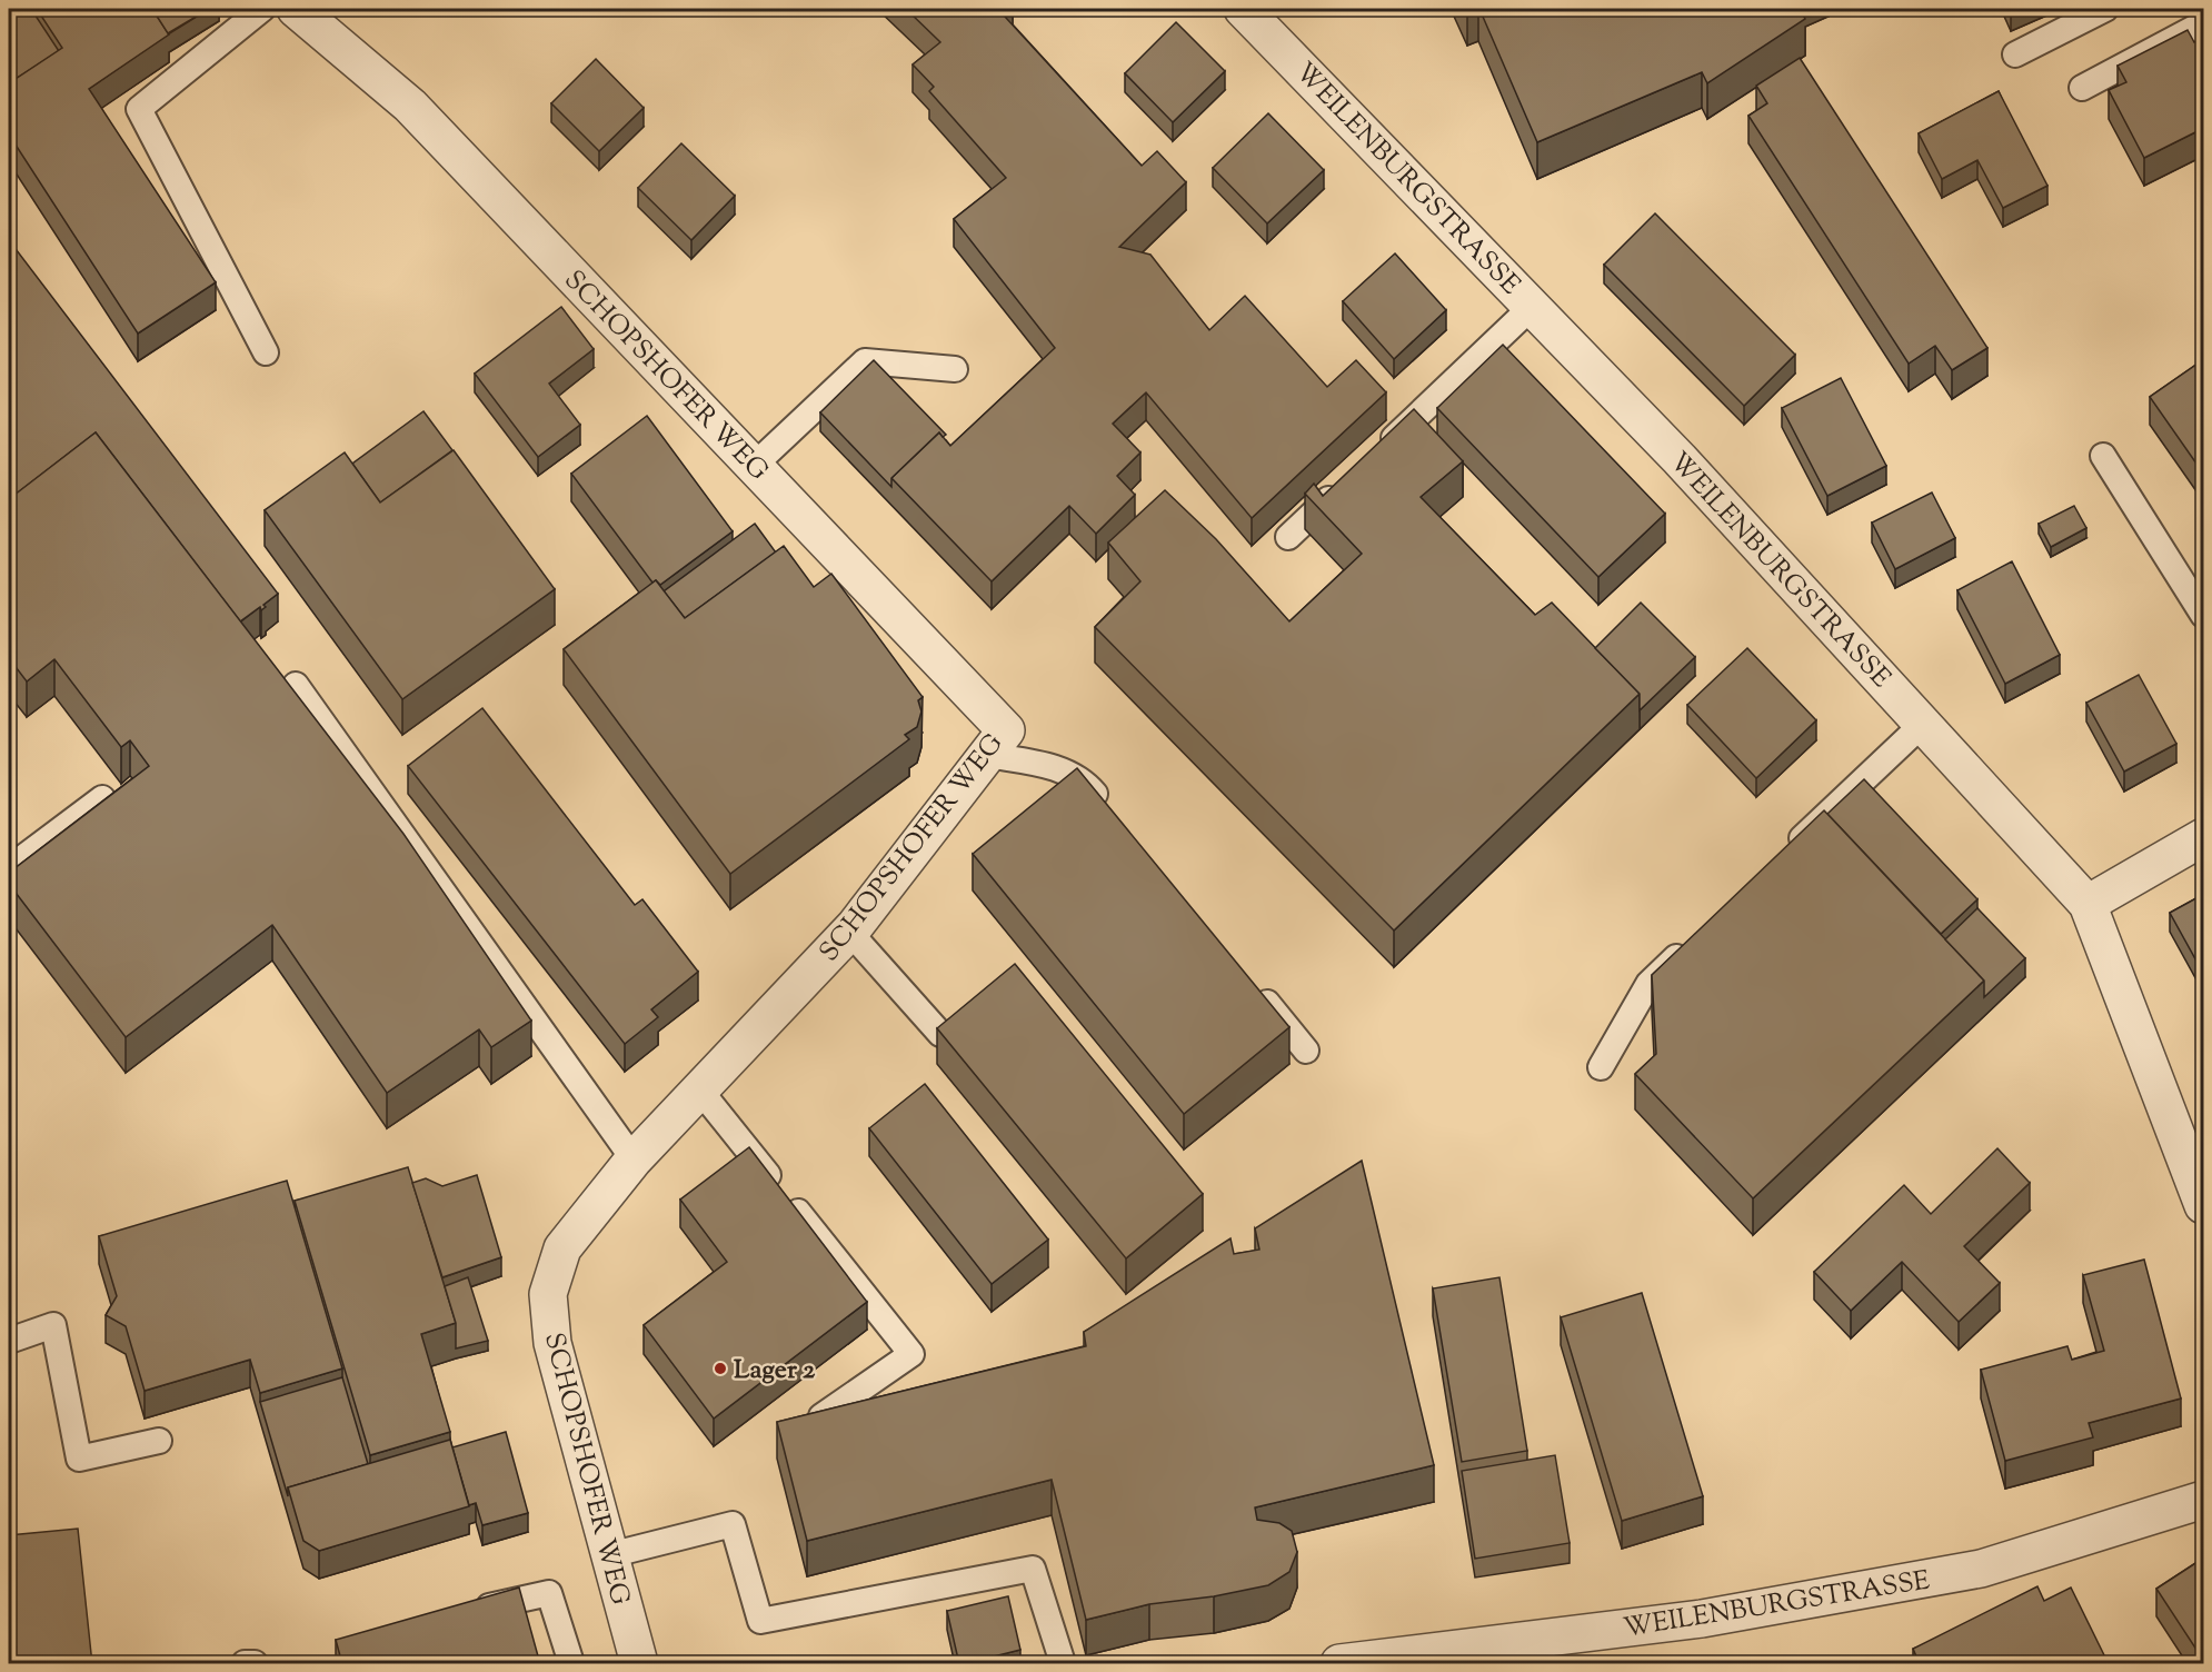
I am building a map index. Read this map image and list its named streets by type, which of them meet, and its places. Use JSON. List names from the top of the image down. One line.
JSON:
{"streets":{"street":["WEILENBURGSTRASSE","SCHOPSHOFER WEG"]},"places":["Lager 2"]}
